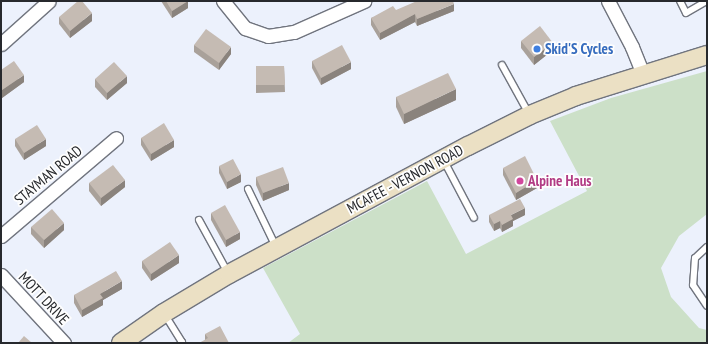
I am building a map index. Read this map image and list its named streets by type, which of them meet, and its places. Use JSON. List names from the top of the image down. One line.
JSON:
{"streets":{"main road":["MCAFEE - VERNON ROAD"],"street":["STAYMAN ROAD","MOTT DRIVE"]},"places":["Skid'S Cycles","Alpine Haus"]}
